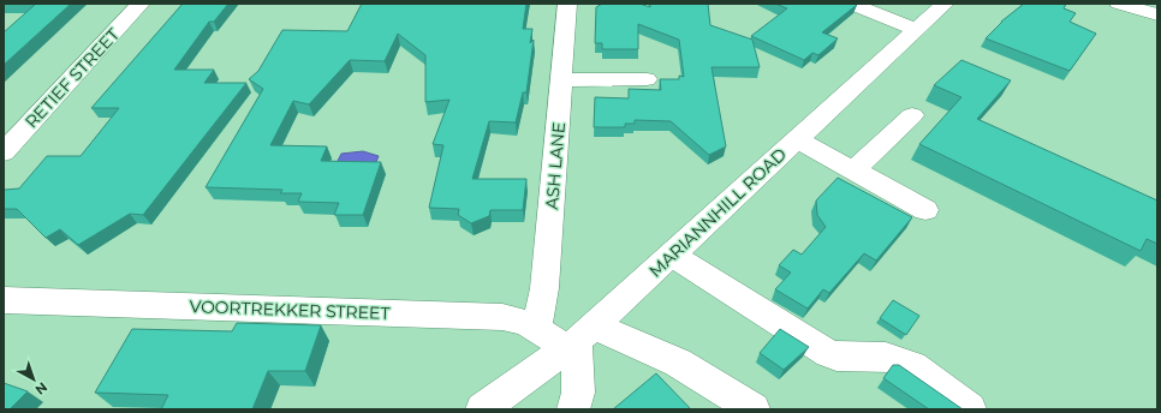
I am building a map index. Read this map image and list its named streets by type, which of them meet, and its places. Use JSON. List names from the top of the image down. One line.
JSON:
{"streets":{"street":["RETIEF STREET","ASH LANE","MARIANNHILL ROAD","VOORTREKKER STREET"]},"crossings":[["ASH LANE","VOORTREKKER STREET"],["MARIANNHILL ROAD","VOORTREKKER STREET"]],"north":"bottom right"}
